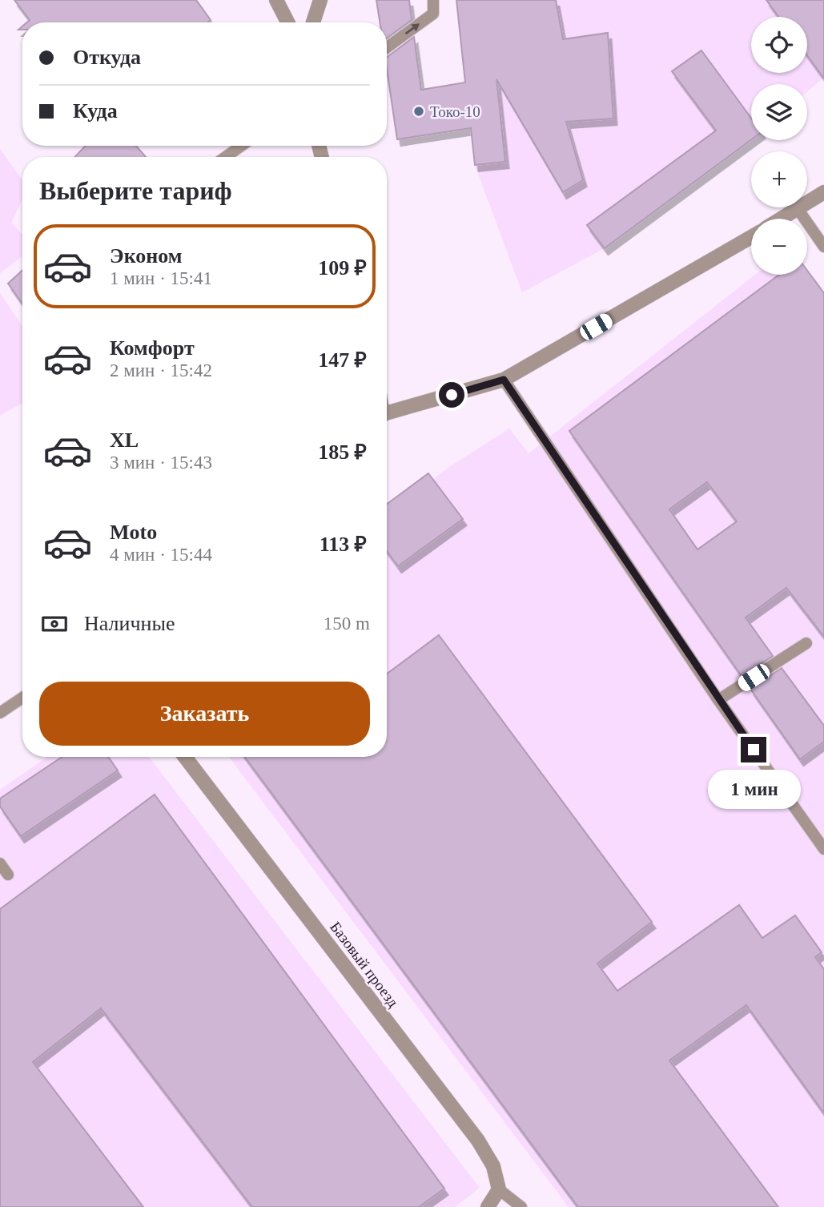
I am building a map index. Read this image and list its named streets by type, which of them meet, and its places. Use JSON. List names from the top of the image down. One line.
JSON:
{"streets":{"street":["Базовый проезд"]},"places":["Токо-10"],"page":{"map_buttons":["+","−"],"banner":["Откуда","Куда"],"heading":"Выберите тариф","list":[{"name":"Эконом","note":"1 мин · 15:41","value":"109 ₽"},{"name":"Комфорт","note":"2 мин · 15:42","value":"147 ₽"},{"name":"XL","note":"3 мин · 15:43","value":"185 ₽"},{"name":"Moto","note":"4 мин · 15:44","value":"113 ₽"}],"pay":["Наличные","150 m"],"buttons":"Заказать","bubble":"1 мин"}}
